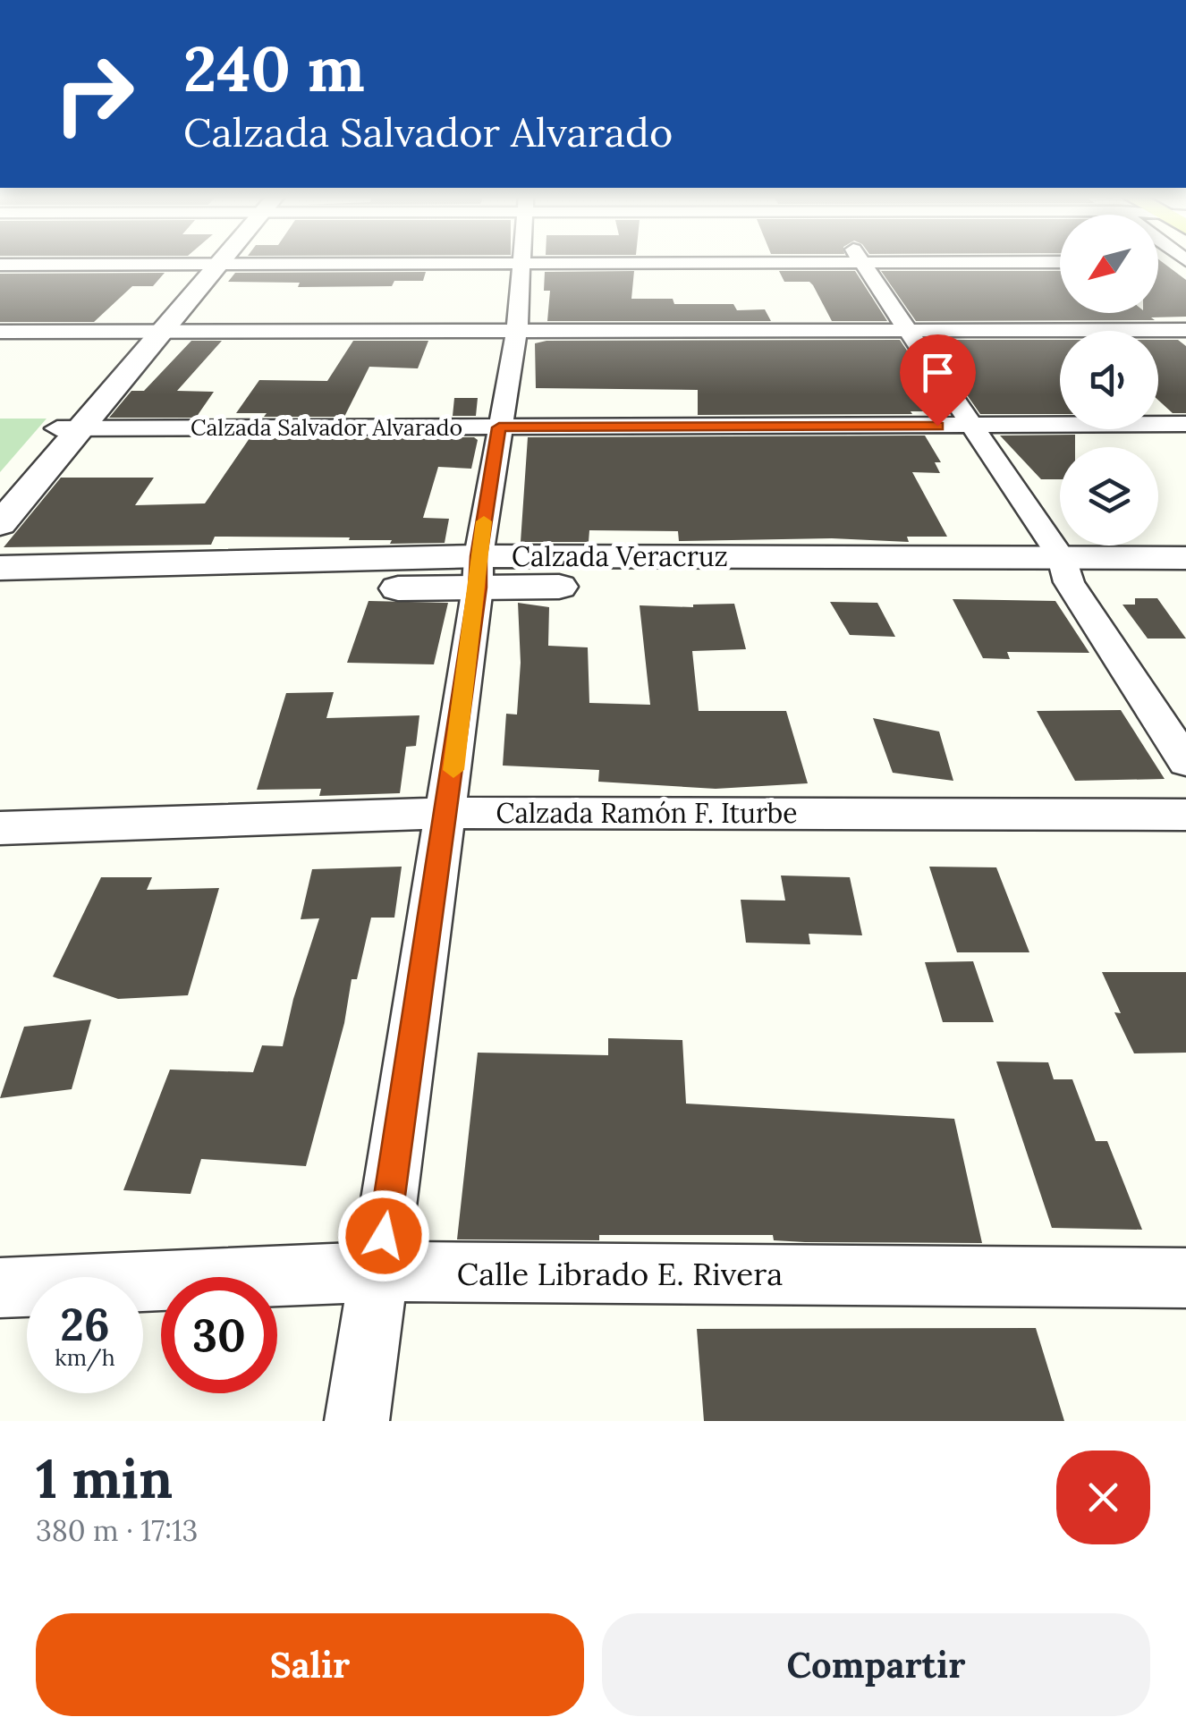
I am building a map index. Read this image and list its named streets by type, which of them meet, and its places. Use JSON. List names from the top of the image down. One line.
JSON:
{"streets":{"street":["Calzada Salvador Alvarado","Calzada Veracruz","Calzada Ramón F. Iturbe","Calle Librado E. Rivera"]},"north":"bottom left","page":{"turn":["240 m","Calzada Salvador Alvarado"],"speed":"26 km/h","limit":"30","heading":["1 min","380 m · 17:13"],"buttons":["Salir","Compartir"]}}
